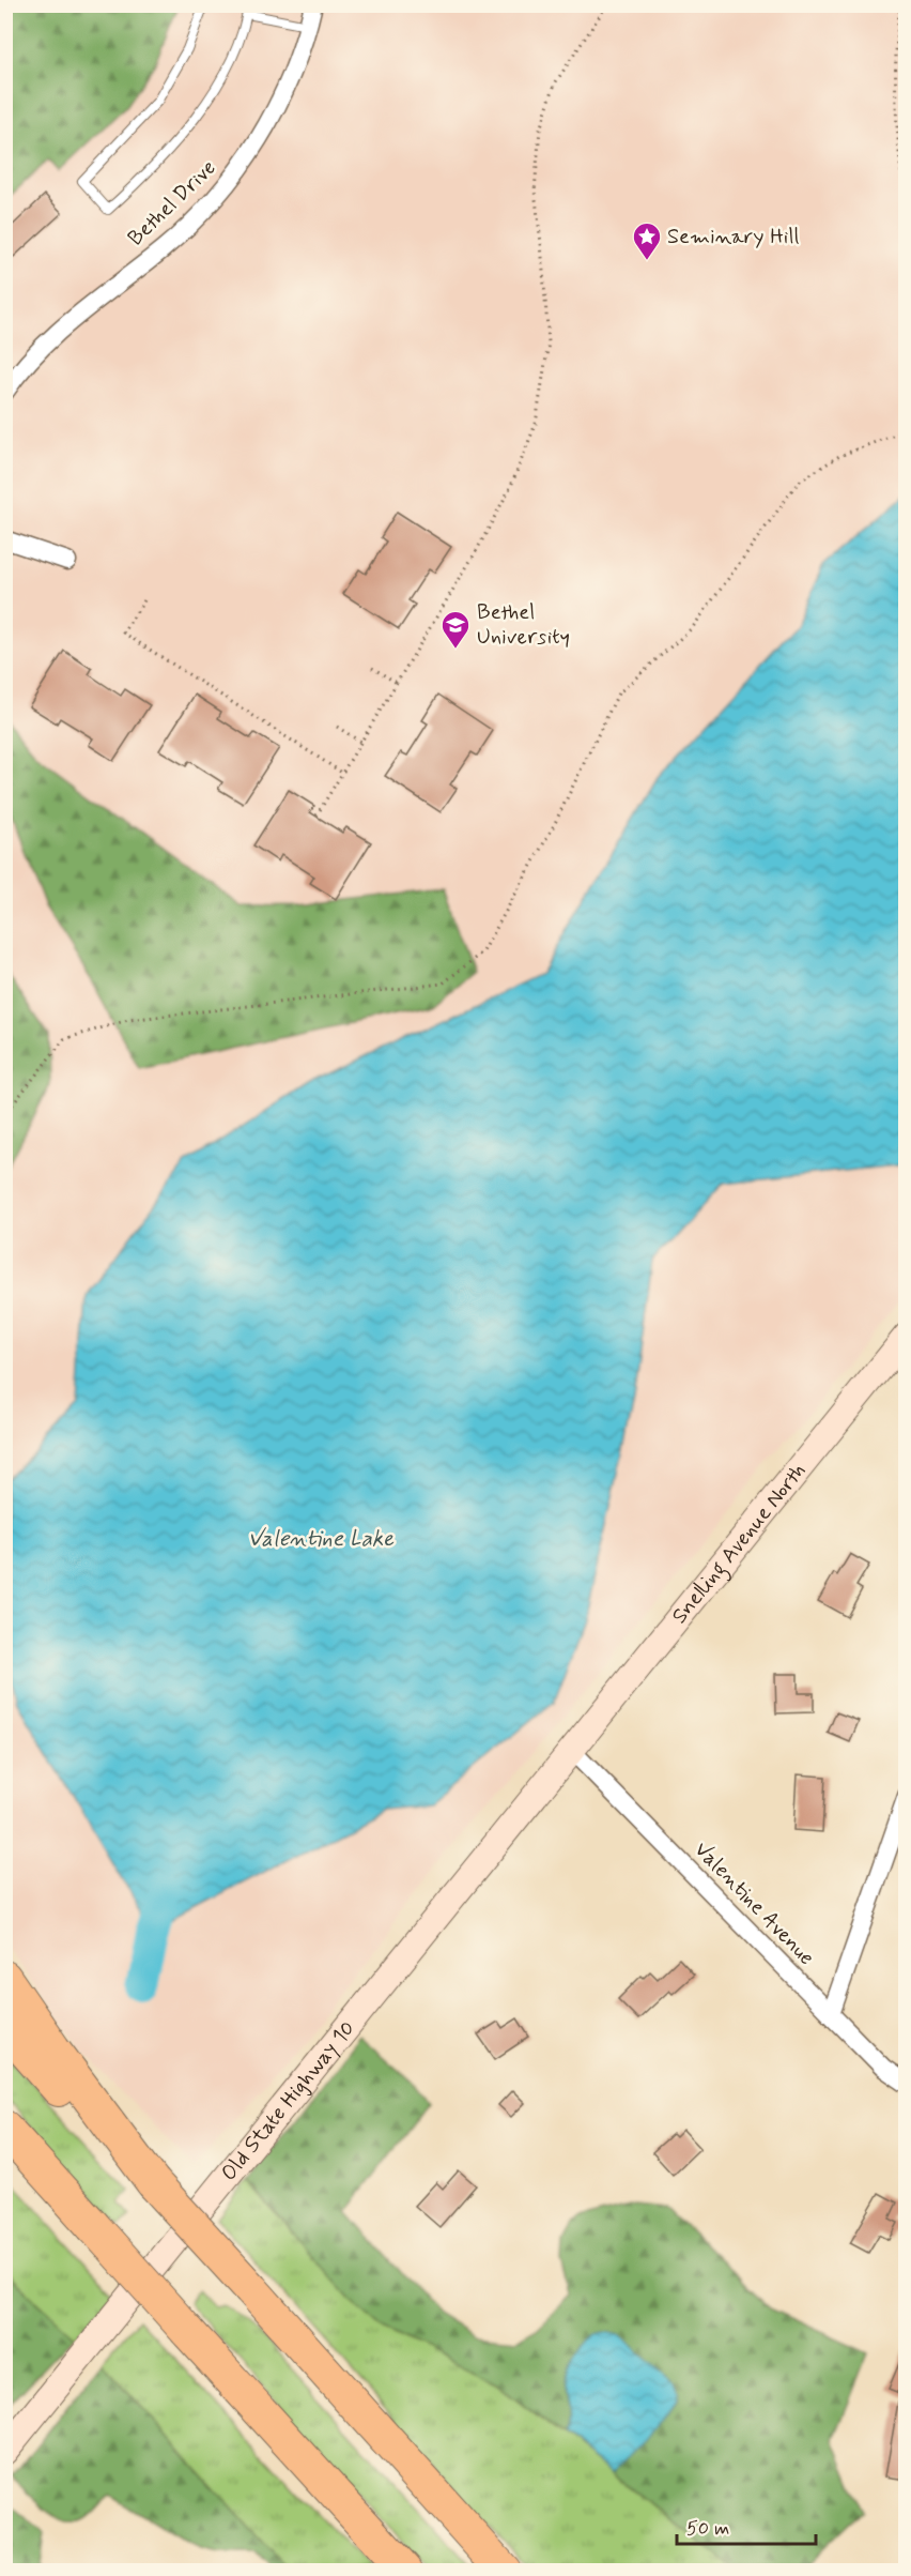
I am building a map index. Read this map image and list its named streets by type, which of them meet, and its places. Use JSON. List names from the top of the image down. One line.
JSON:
{"streets":{"street":["Bethel Drive","Snelling Avenue North","Valentine Avenue","Old State Highway 10"]},"crossings":[["Snelling Avenue North","Valentine Avenue"],["Snelling Avenue North","Old State Highway 10"],["Valentine Avenue","Old State Highway 10"]],"water":["Valentine Lake"],"places":{"place":["Seminary Hill"],"school or university":["Bethel University"]},"scale_bar":"50 m"}
